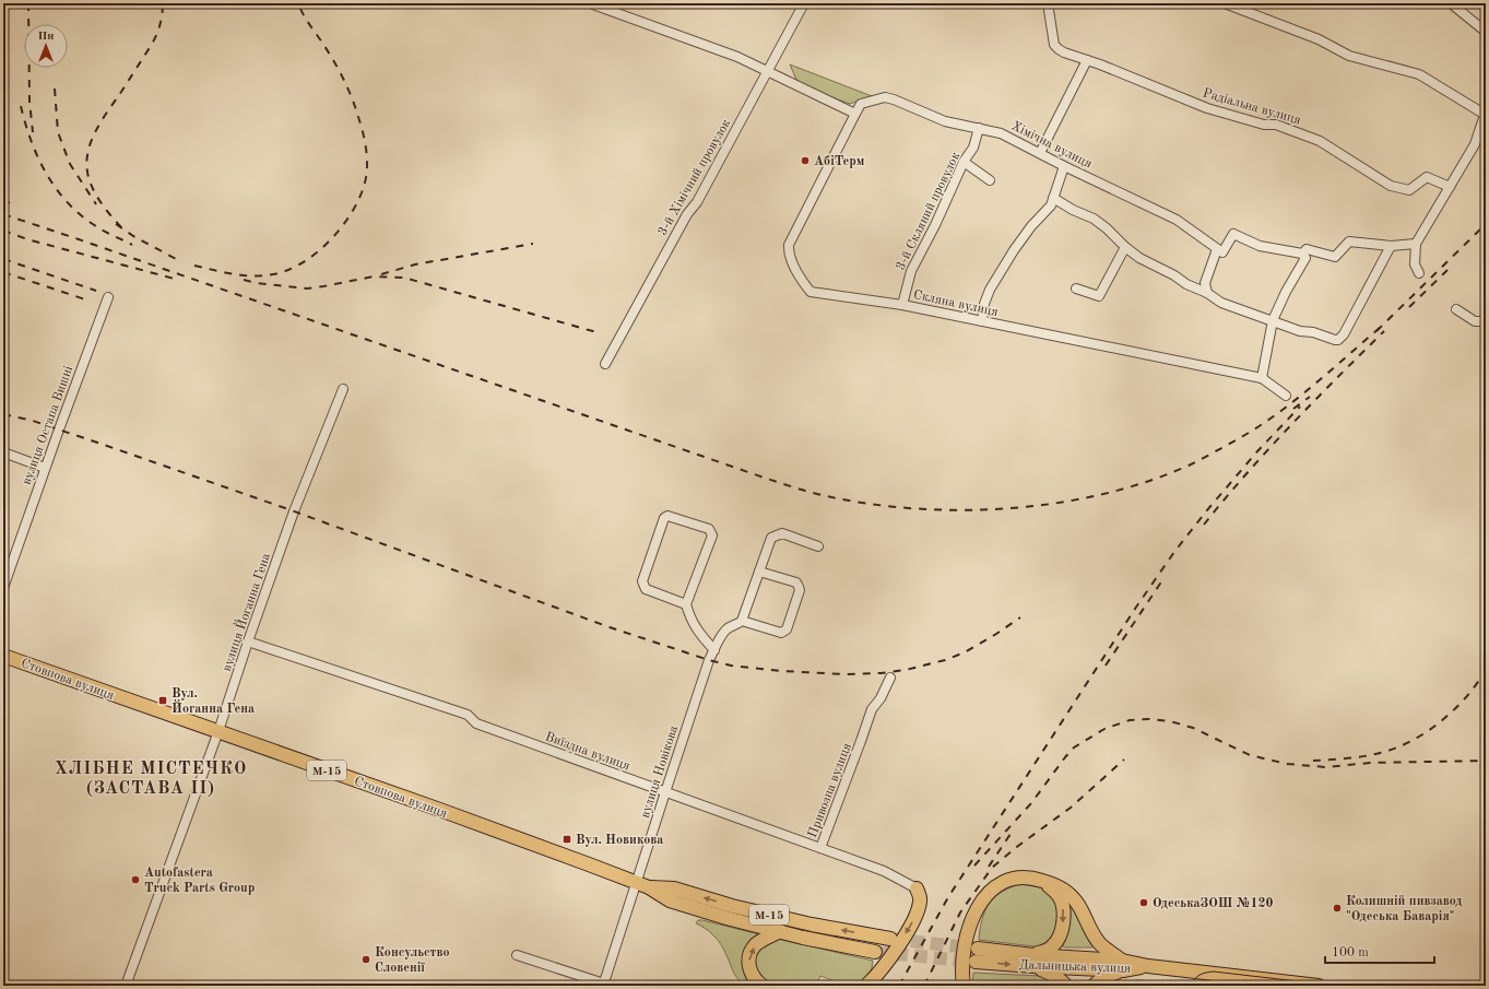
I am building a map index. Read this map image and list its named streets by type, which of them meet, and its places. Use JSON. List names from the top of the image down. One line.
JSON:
{"streets":{"main road":["Стовпова вулиця","М-15","Дальницька вулиця"],"street":["Радіальна вулиця","Хімічна вулиця","3-й Хімічний провулок","3-й Скляний провулок","Скляна вулиця","вулиця Остапа Вишні","вулиця Йоганна Гена","Виїздна вулиця","вулиця Новікова","Привозна вулиця"]},"crossings":[["Хімічна вулиця","3-й Скляний провулок"],["Хімічна вулиця","Скляна вулиця"],["3-й Скляний провулок","Скляна вулиця"],["вулиця Йоганна Гена","Стовпова вулиця"],["вулиця Йоганна Гена","Виїздна вулиця"],["Стовпова вулиця","вулиця Новікова"],["Виїздна вулиця","вулиця Новікова"],["Виїздна вулиця","Привозна вулиця"]],"districts":["ХЛІБНЕ МІСТЕЧКО (ЗАСТАВА ІІ)"],"places":{"other":["АбіТерм","Autofastera Truck Parts Group","ОдеськаЗОШ №120","Колишній пивзавод \"Одеська Баварія\"","Консульство Словенії"],"transit":["Вул. Йоганна Гена","Вул. Новикова"]},"scale_bar":"100 m","north":"top"}
